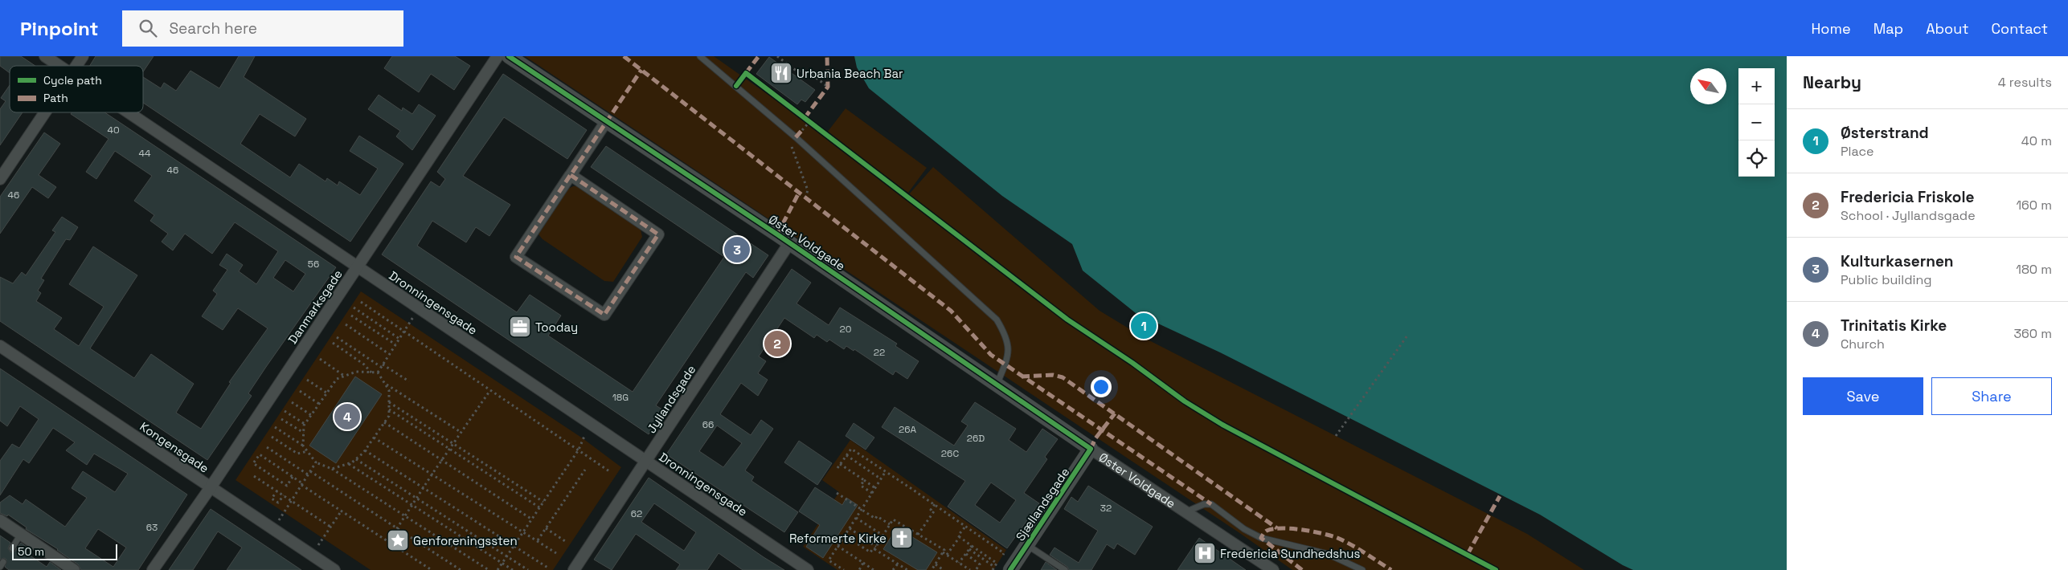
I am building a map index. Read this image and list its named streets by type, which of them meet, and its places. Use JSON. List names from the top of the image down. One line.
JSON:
{"streets":{"street":["Øster Voldgade","Dronningensgade","Danmarksgade","Jyllandsgade","Kongensgade","Sjællandsgade"]},"crossings":[["Øster Voldgade","Jyllandsgade"],["Øster Voldgade","Sjællandsgade"],["Dronningensgade","Danmarksgade"],["Dronningensgade","Jyllandsgade"],["Danmarksgade","Kongensgade"]],"places":{"restaurant":["Urbania Beach Bar"],"office":["Tooday"],"church":["Reformerte Kirke"],"place":["Genforeningssten"],"hospital":["Fredericia Sundhedshus"]},"house_numbers":["40","44","46","46","56","20","22","18G","66","26A","26D","26C","32","62","63"],"legend":["Cycle path","Path"],"scale_bar":"50 m","north":"top left","page":{"header":"Pinpoint","search":"Search here","nav":["Home","Map","About","Contact"],"heading":["Nearby","4 results"],"map_buttons":["+","−"],"list":[{"mark":"1","name":"Østerstrand","note":"Place","value":"40 m"},{"mark":"2","name":"Fredericia Friskole","note":"School · Jyllandsgade","value":"160 m"},{"mark":"3","name":"Kulturkasernen","note":"Public building","value":"180 m"},{"mark":"4","name":"Trinitatis Kirke","note":"Church","value":"360 m"}],"pins":["3","1","2","4"],"buttons":["Save","Share"],"scale":"50 m"}}
